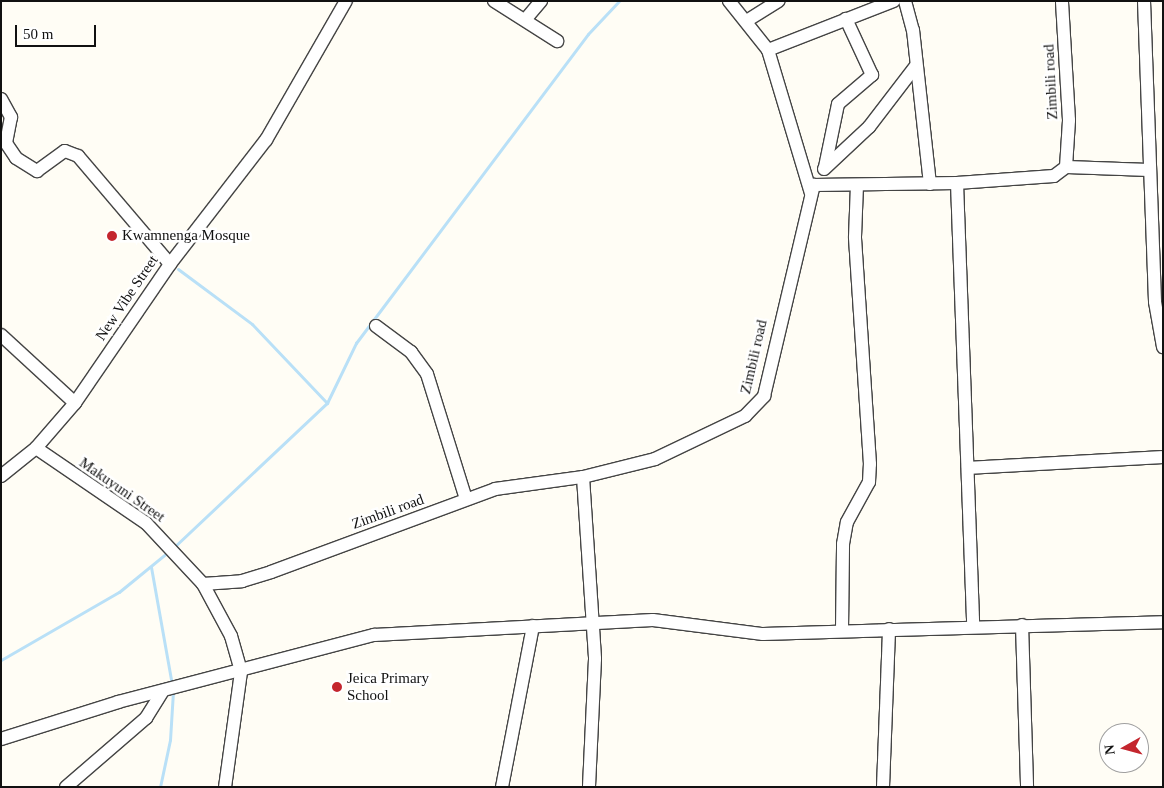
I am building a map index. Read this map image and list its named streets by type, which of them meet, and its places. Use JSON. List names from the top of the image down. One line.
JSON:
{"streets":{"street":["Zimbili road","New Vibe Street","Makuyuni Street"]},"crossings":[["Zimbili road","Makuyuni Street"],["New Vibe Street","Makuyuni Street"]],"places":["Kwamnenga Mosque","Jeica Primary School"],"scale_bar":"50 m","north":"left"}
